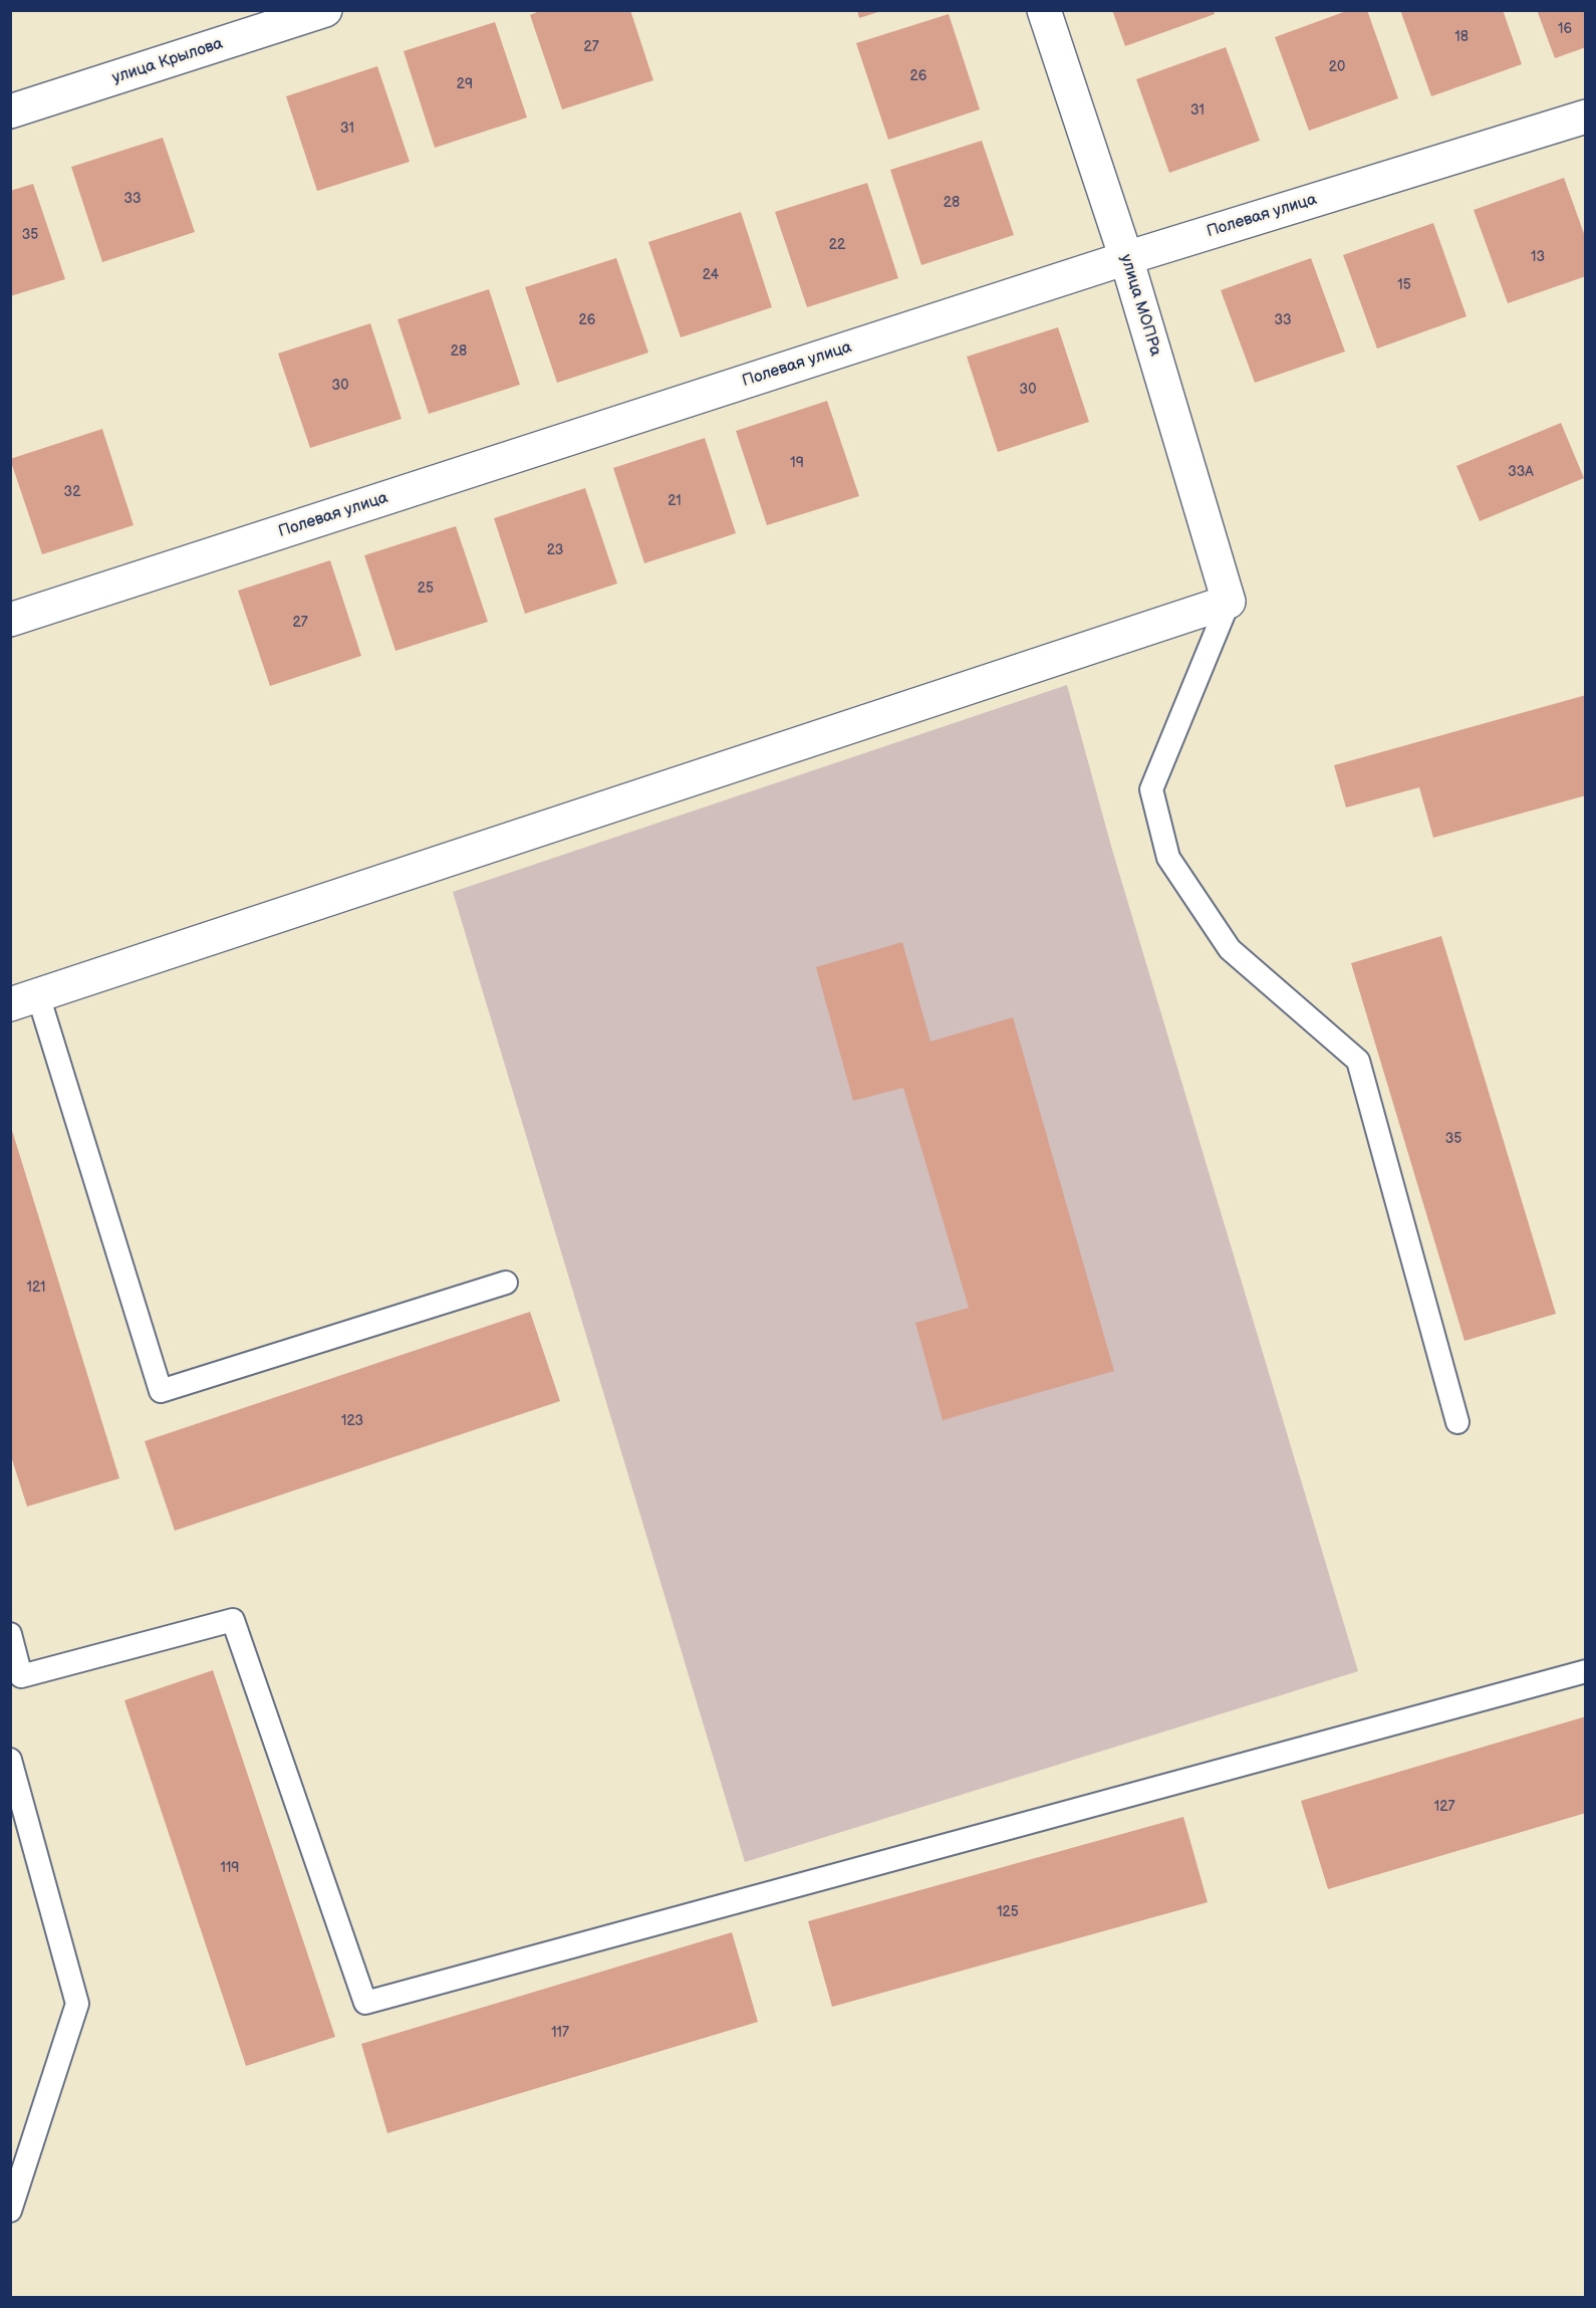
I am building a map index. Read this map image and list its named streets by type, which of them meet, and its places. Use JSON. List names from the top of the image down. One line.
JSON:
{"streets":{"street":["улица Крылова","Полевая улица","улица МОПРа"]},"crossings":[["Полевая улица","улица МОПРа"]],"house_numbers":["16","18","27","20","26","29","31","31","33","28","35","22","13","24","15","26","33","28","30","30","19","33А","32","21","23","25","27","35","121","123","127","119","125","117"]}
